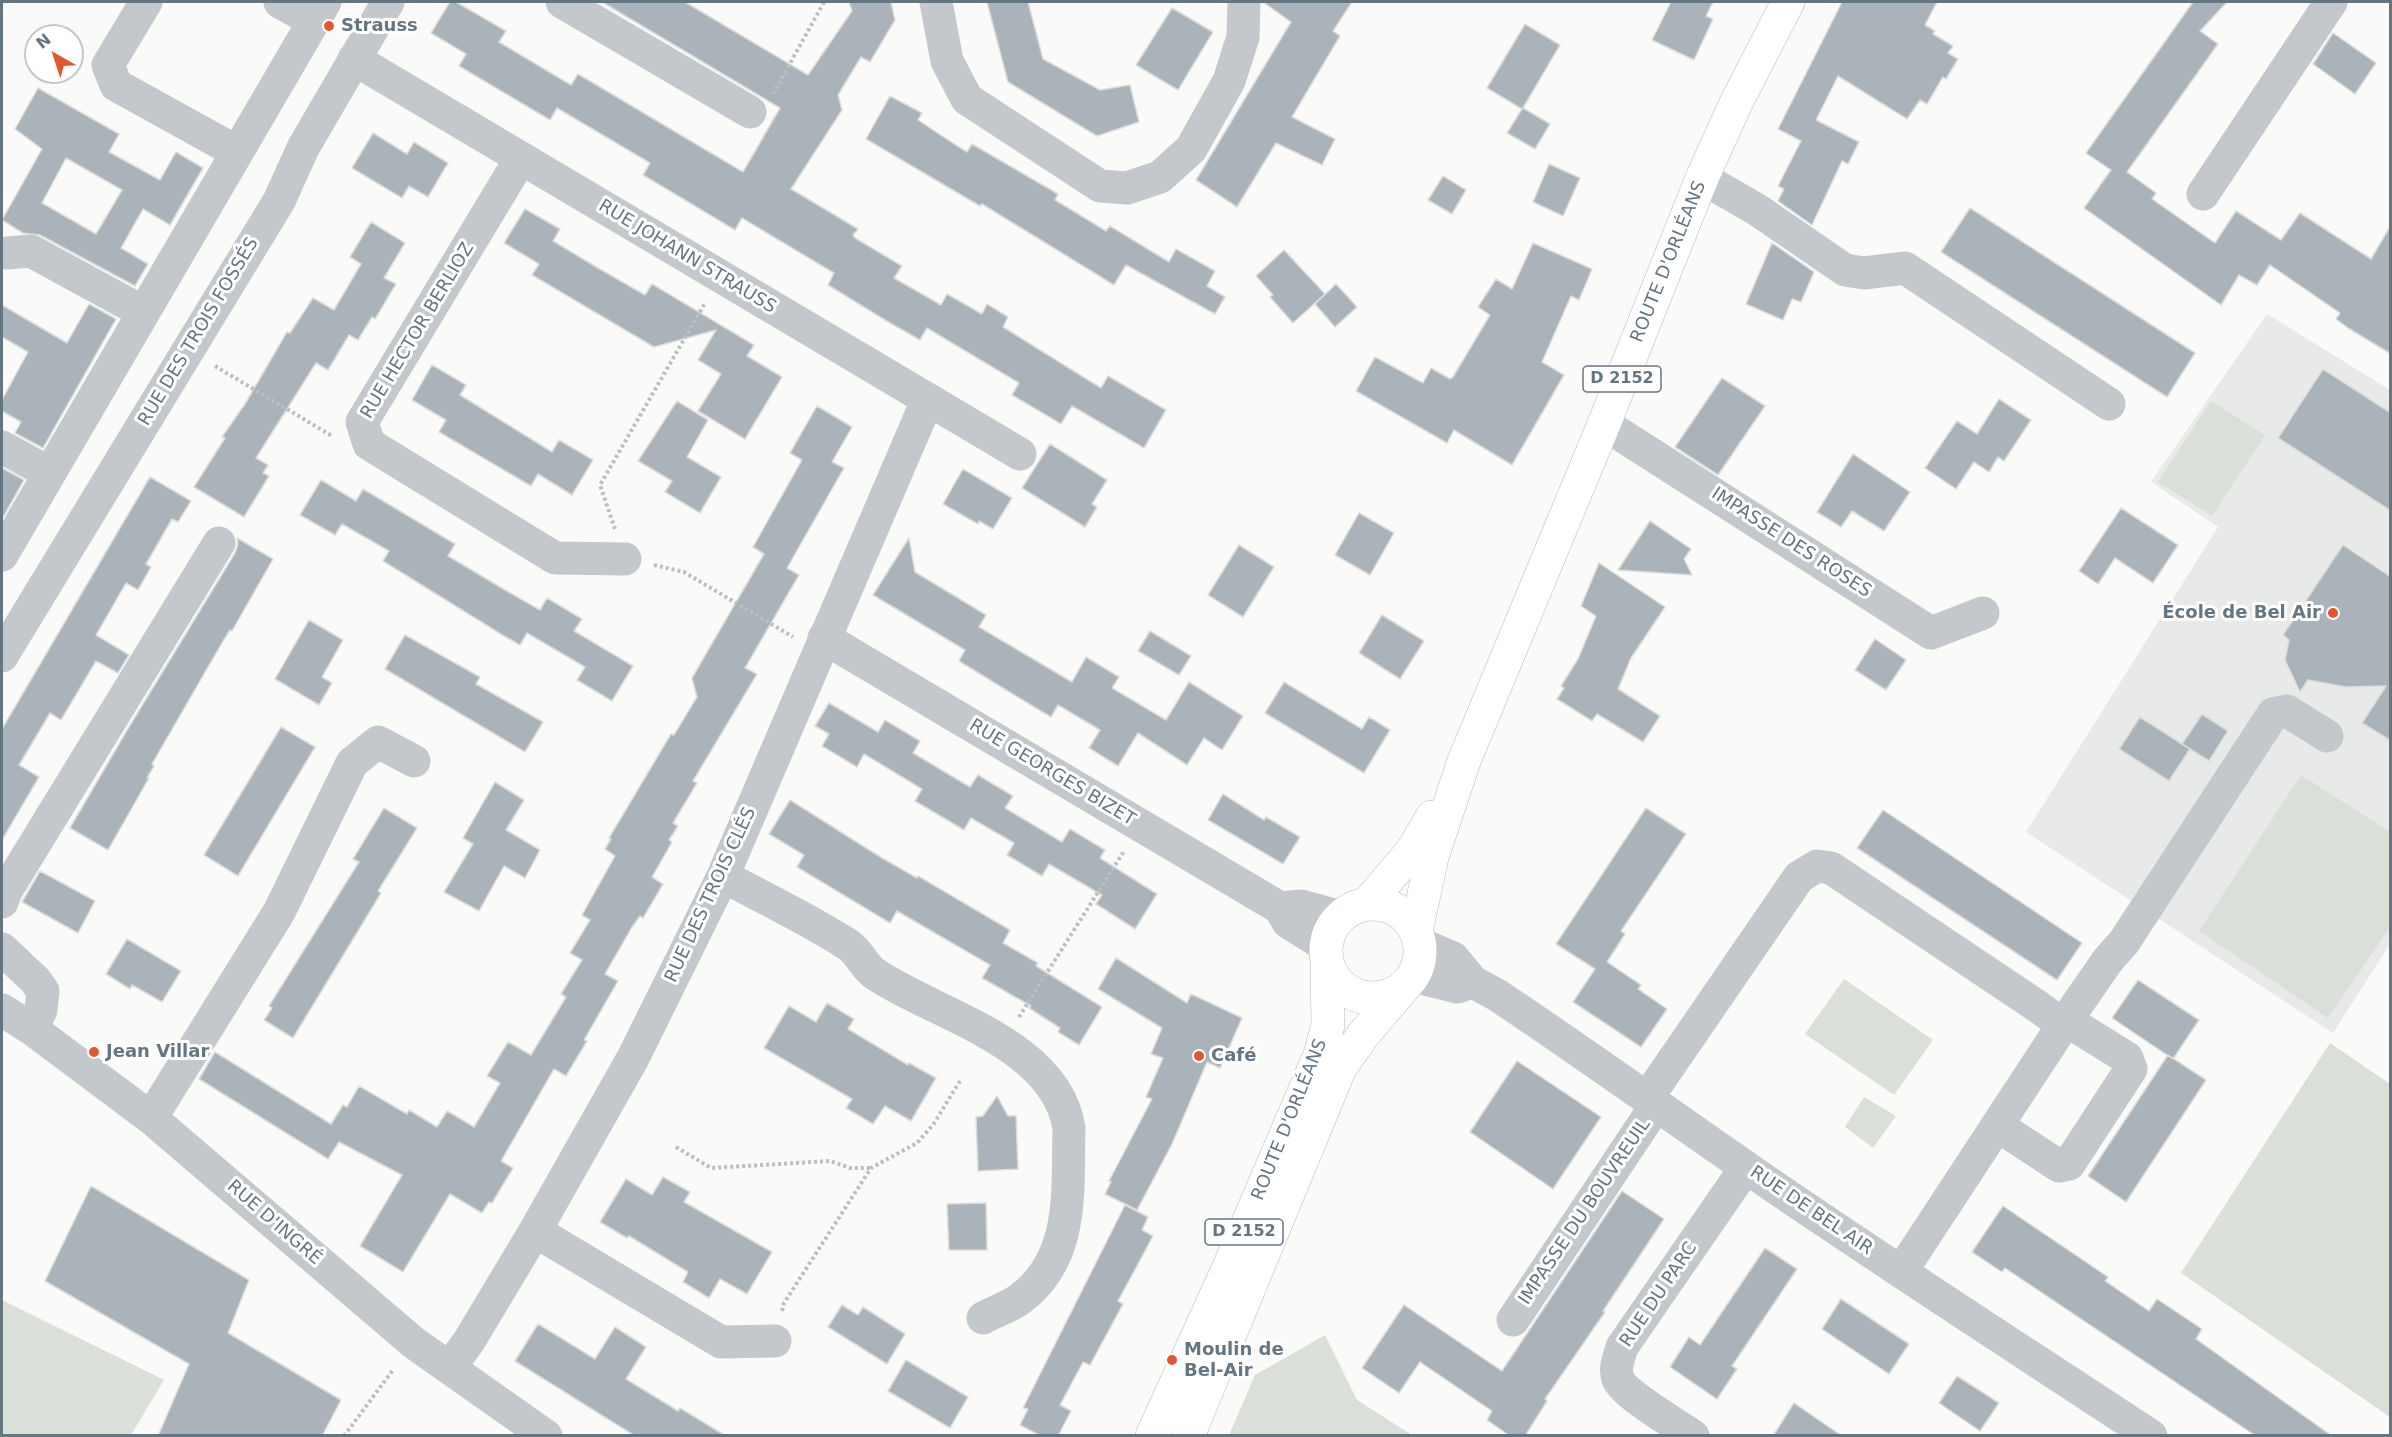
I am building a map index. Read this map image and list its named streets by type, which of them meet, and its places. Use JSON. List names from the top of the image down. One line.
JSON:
{"streets":{"main road":["ROUTE D'ORLÉANS","D 2152"],"street":["RUE JOHANN STRAUSS","RUE HECTOR BERLIOZ","RUE DES TROIS FOSSÉS","IMPASSE DES ROSES","RUE GEORGES BIZET","RUE DES TROIS CLÉS","RUE DE BEL AIR","IMPASSE DU BOUVREUIL","RUE D'INGRÉ","RUE DU PARC"]},"crossings":[["RUE JOHANN STRAUSS","RUE HECTOR BERLIOZ"],["RUE JOHANN STRAUSS","RUE DES TROIS FOSSÉS"],["RUE JOHANN STRAUSS","RUE DES TROIS CLÉS"],["ROUTE D'ORLÉANS","IMPASSE DES ROSES"],["ROUTE D'ORLÉANS","RUE GEORGES BIZET"],["ROUTE D'ORLÉANS","RUE DE BEL AIR"],["RUE GEORGES BIZET","RUE DES TROIS CLÉS"],["RUE GEORGES BIZET","RUE DE BEL AIR"],["RUE DES TROIS CLÉS","RUE D'INGRÉ"],["RUE DE BEL AIR","IMPASSE DU BOUVREUIL"],["RUE DE BEL AIR","RUE DU PARC"]],"places":["Strauss","École de Bel Air","Jean Villar","Café","Moulin de Bel-Air"],"north":"top left"}
